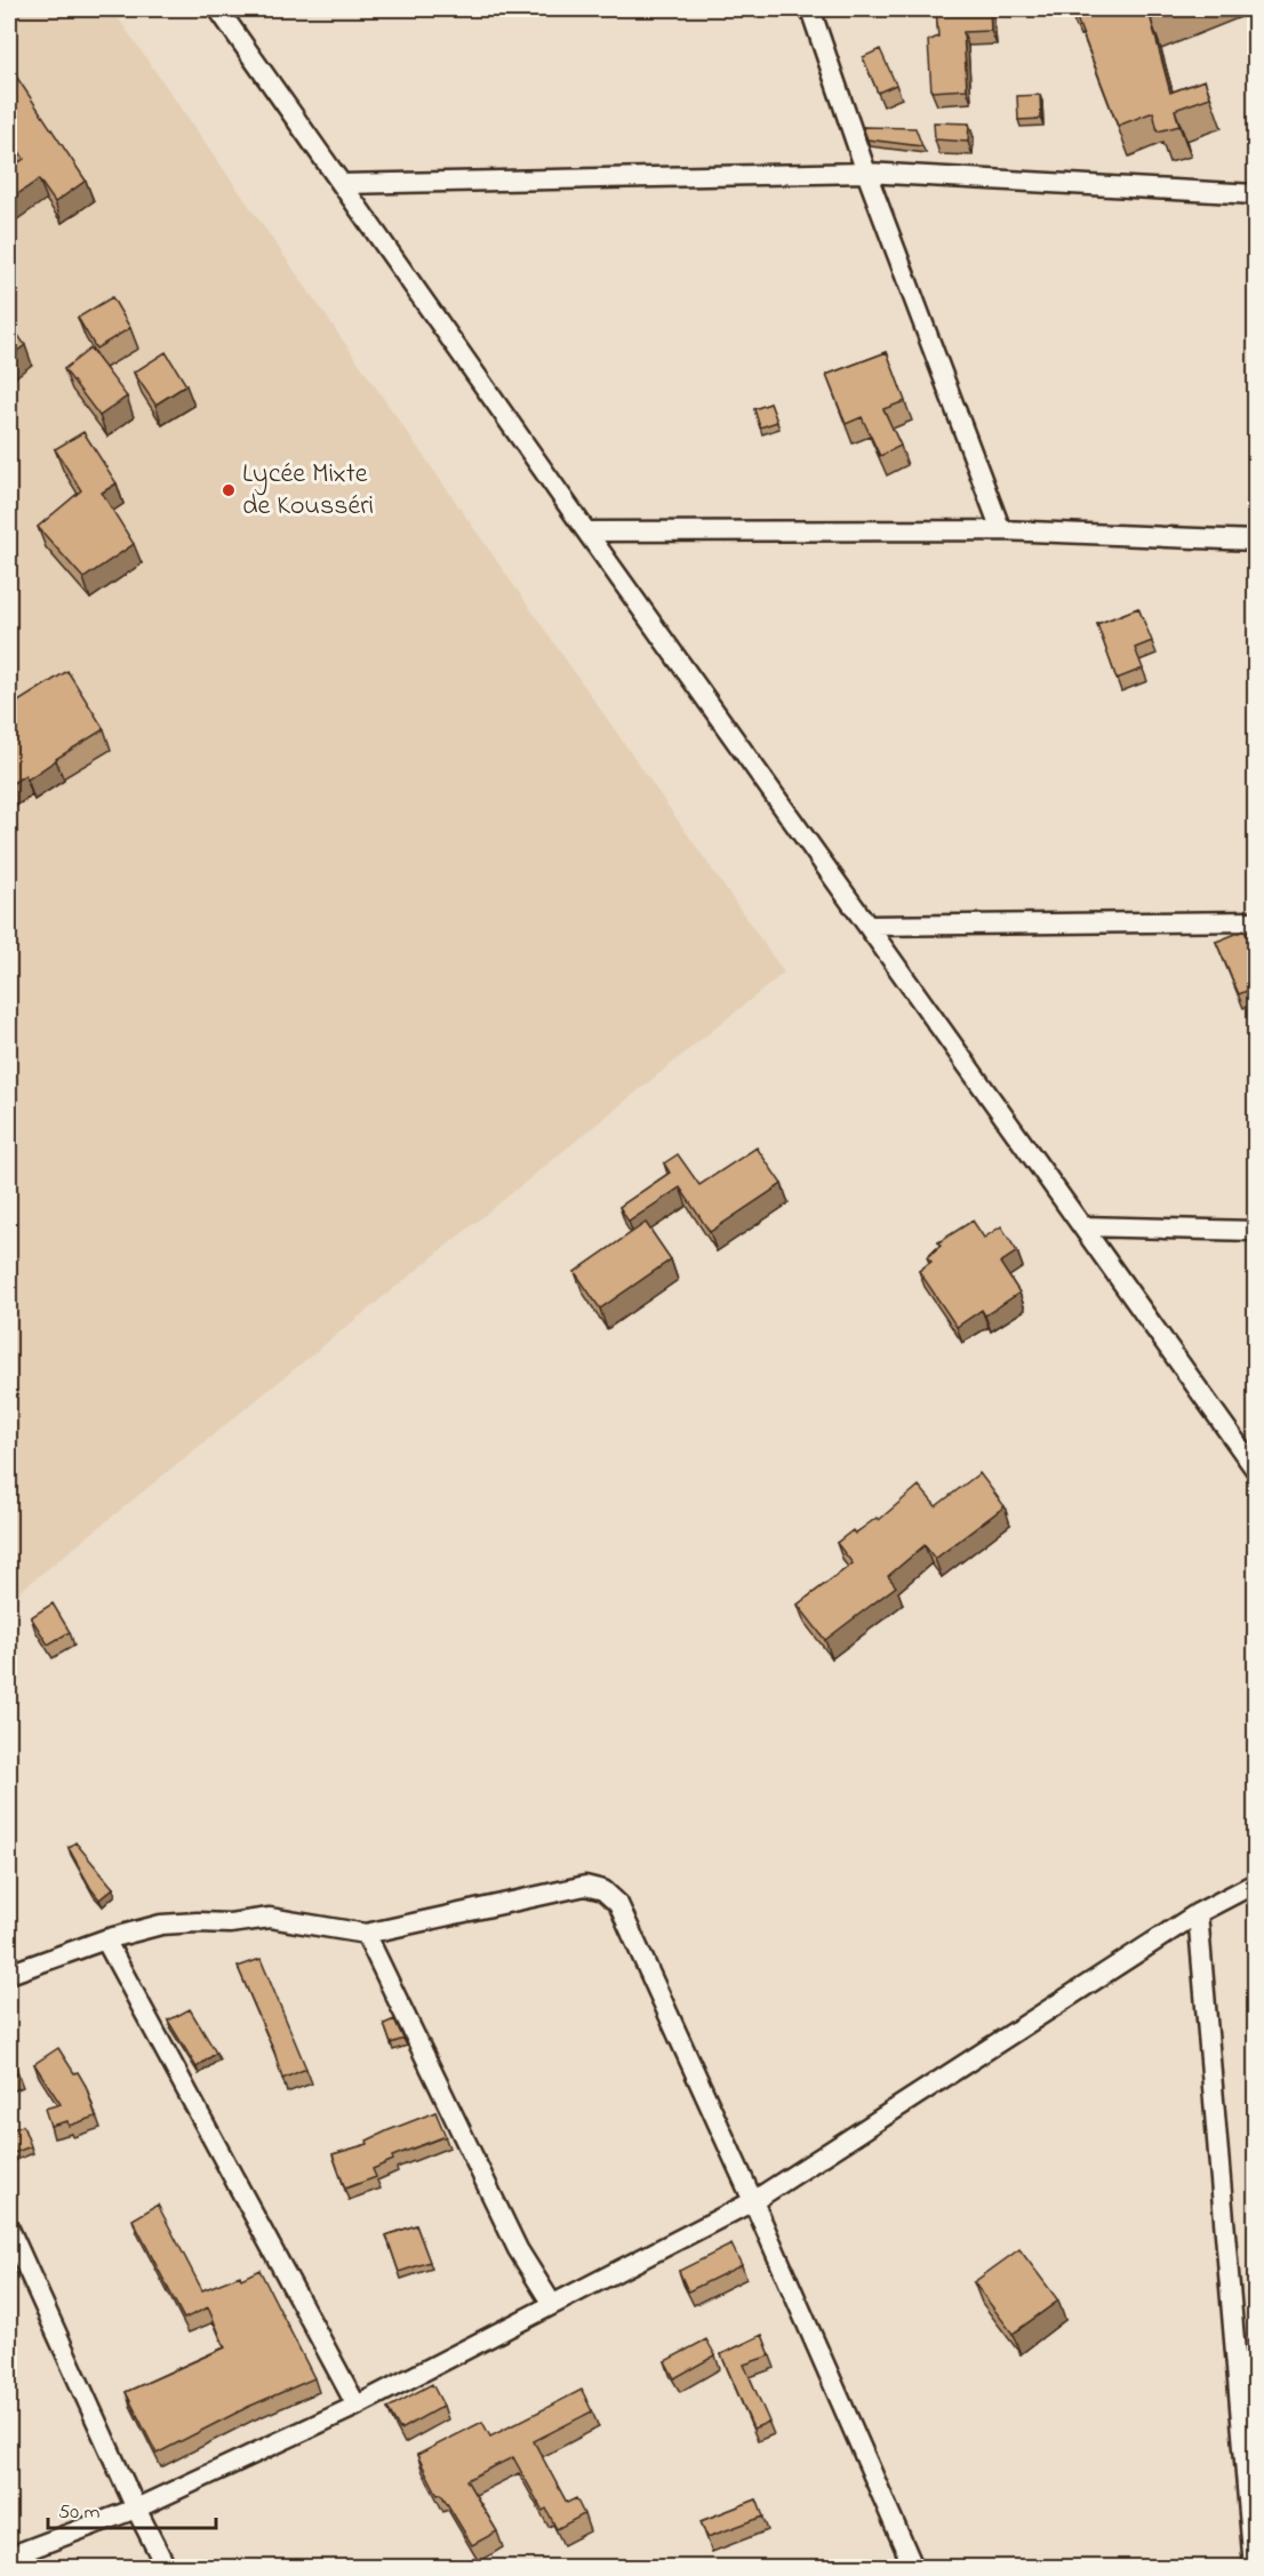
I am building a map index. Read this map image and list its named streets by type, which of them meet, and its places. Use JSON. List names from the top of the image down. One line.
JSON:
{"places":["Lycée Mixte de Kousséri"],"scale_bar":"50 m"}
